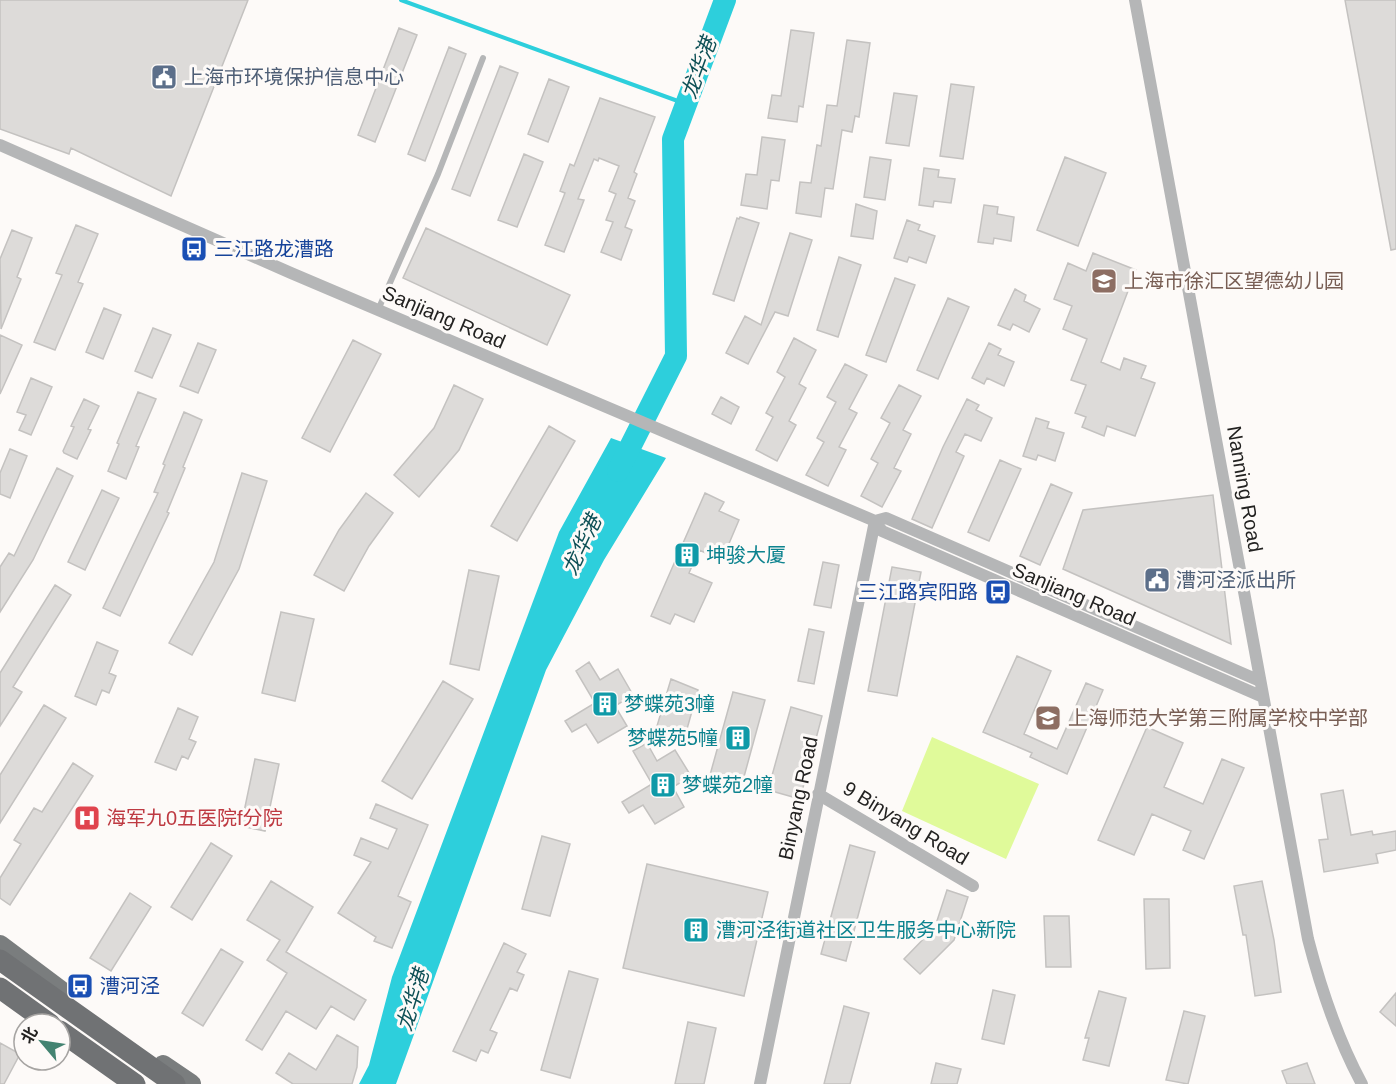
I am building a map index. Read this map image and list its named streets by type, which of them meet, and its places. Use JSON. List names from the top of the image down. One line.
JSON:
{"streets":{"street":["Sanjiang Road","Nanning Road","Binyang Road","9 Binyang Road"]},"crossings":[["Sanjiang Road","Nanning Road"],["Sanjiang Road","Binyang Road"],["Binyang Road","9 Binyang Road"]],"water":["龙华港"],"places":{"public building":["上海市环境保护信息中心","漕河泾派出所"],"bus stop":["三江路龙漕路","三江路宾阳路","漕河泾"],"school or university":["上海市徐汇区望德幼儿园","上海师范大学第三附属学校中学部"],"building":["坤骏大厦","梦蝶苑3幢","梦蝶苑5幢","梦蝶苑2幢","漕河泾街道社区卫生服务中心新院"],"hospital":["海军九0五医院f分院"]},"north":"top left"}
